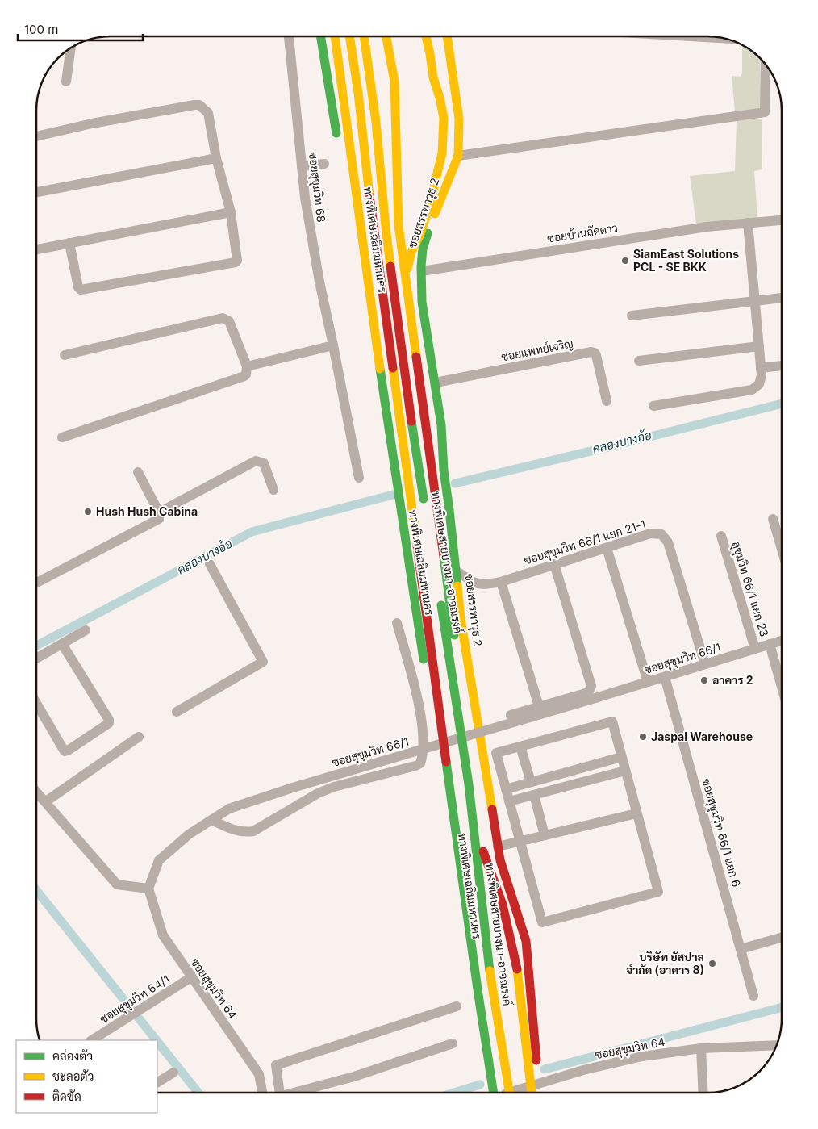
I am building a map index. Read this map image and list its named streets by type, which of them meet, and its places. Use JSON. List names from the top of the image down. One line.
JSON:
{"streets":{"main road":["ซอยสรรพาวุธ 2","ทางพิเศษเฉลิมมหานคร","ทางพิเศษสายบางนา-อาจณรงค์"],"street":["ซอยสุขุมวิท 68","ซอยบ้านลัดดาว","ซอยแพทย์เจริญ","ซอยสุขุมวิท 66/1 แยก 21-1","สุขุมวิท 66/1 แยก 23","ซอยสุขุมวิท 66/1","ซอยสุขุมวิท 66/1 แยก 6","ซอยสุขุมวิท 64","ซอยสุขุมวิท 64/1"]},"crossings":[["ซอยสรรพาวุธ 2","ซอยบ้านลัดดาว"],["ซอยสรรพาวุธ 2","ซอยแพทย์เจริญ"],["ซอยสรรพาวุธ 2","ซอยสุขุมวิท 66/1 แยก 21-1"],["ซอยสุขุมวิท 66/1 แยก 21-1","ซอยสุขุมวิท 66/1"],["สุขุมวิท 66/1 แยก 23","ซอยสุขุมวิท 66/1"],["ซอยสุขุมวิท 66/1","ซอยสุขุมวิท 66/1 แยก 6"],["ซอยสุขุมวิท 66/1","ซอยสุขุมวิท 64"],["ซอยสุขุมวิท 64","ซอยสุขุมวิท 64/1"]],"water":["คลองบางอ้อ"],"places":["SiamEast Solutions PCL - SE BKK","Hush Hush Cabina","อาคาร 2","Jaspal Warehouse","บริษัท ยัสปาล จำกัด (อาคาร 8)"],"legend":["คล่องตัว","ชะลอตัว","ติดขัด"],"scale_bar":"100 m"}
